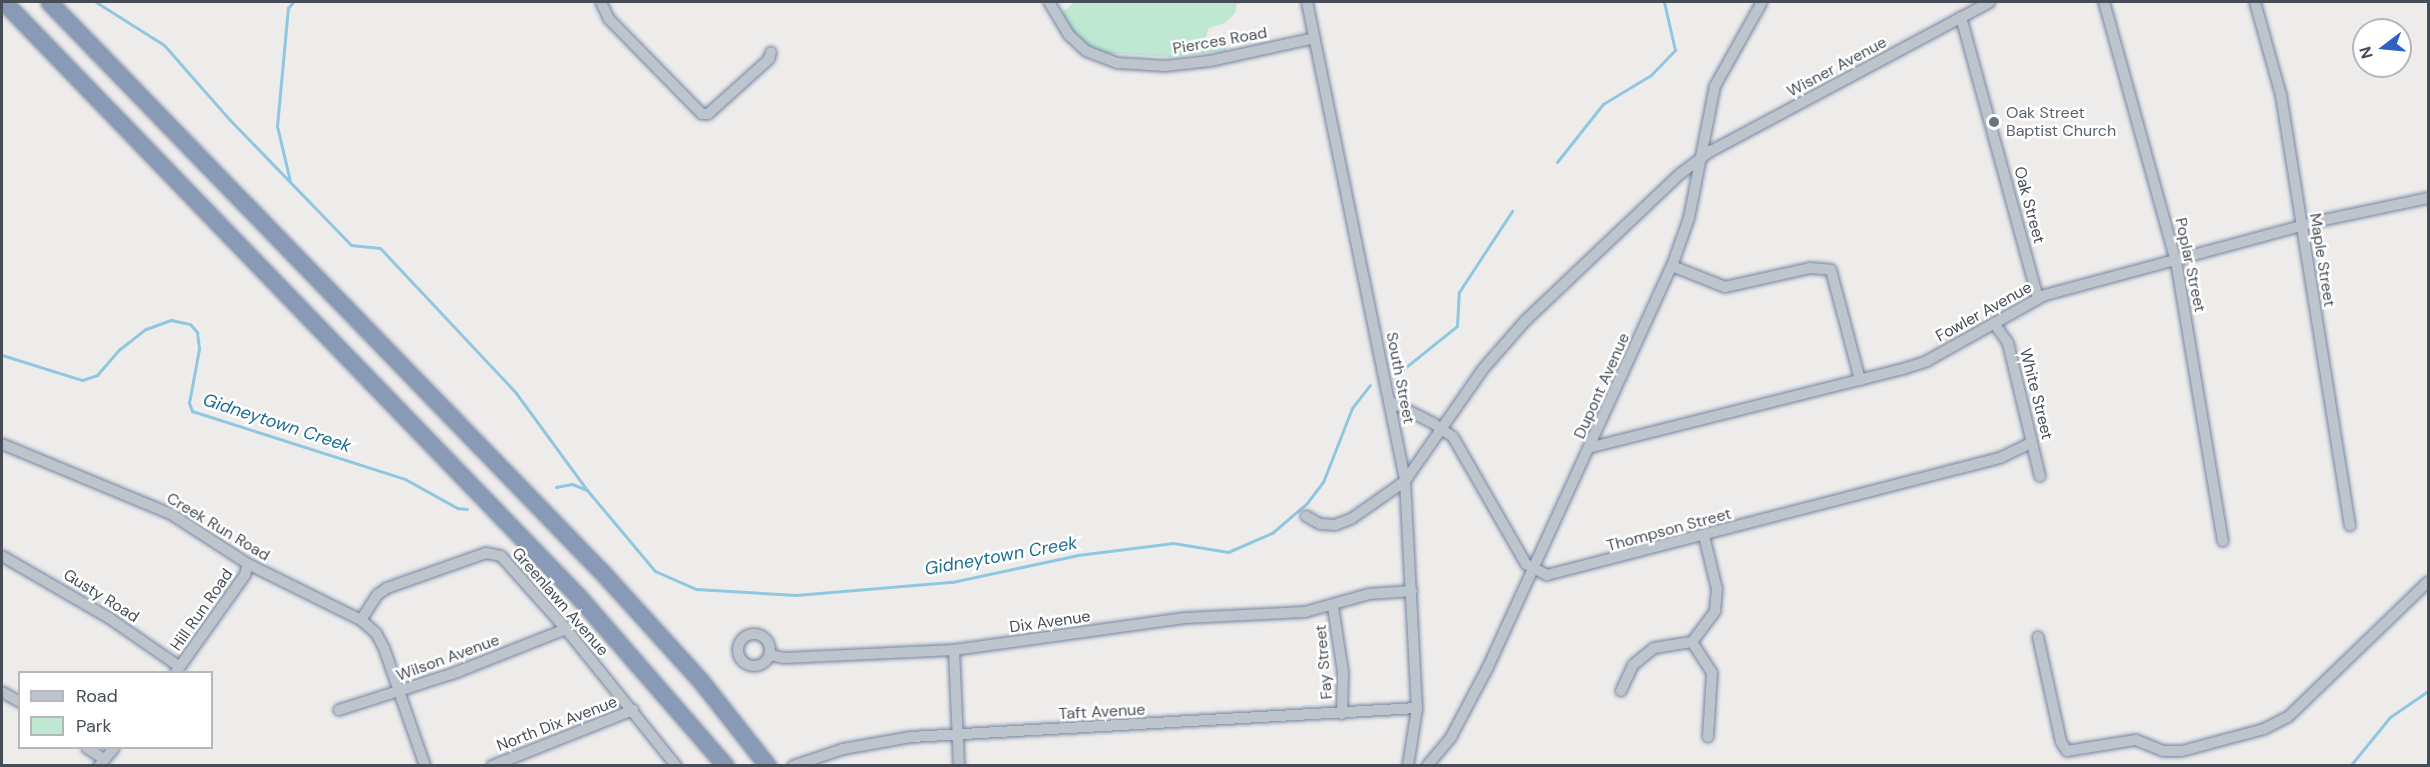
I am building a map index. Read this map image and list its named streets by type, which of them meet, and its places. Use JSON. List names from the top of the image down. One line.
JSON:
{"streets":{"street":["Pierces Road","Wisner Avenue","Oak Street","Maple Street","Poplar Street","Fowler Avenue","South Street","Dupont Avenue","White Street","Creek Run Road","Thompson Street","Gusty Road","Greenlawn Avenue","Hill Run Road","Dix Avenue","Wilson Avenue","Fay Street","Taft Avenue","North Dix Avenue"]},"crossings":[["Pierces Road","South Street"],["Wisner Avenue","Oak Street"],["Wisner Avenue","South Street"],["Wisner Avenue","Dupont Avenue"],["Oak Street","Fowler Avenue"],["Maple Street","Fowler Avenue"],["Poplar Street","Fowler Avenue"],["Fowler Avenue","Dupont Avenue"],["Fowler Avenue","White Street"],["South Street","Dix Avenue"],["South Street","Taft Avenue"],["Dupont Avenue","Thompson Street"],["White Street","Thompson Street"],["Creek Run Road","Greenlawn Avenue"],["Creek Run Road","Hill Run Road"],["Creek Run Road","Wilson Avenue"],["Gusty Road","Hill Run Road"],["Greenlawn Avenue","Wilson Avenue"],["Greenlawn Avenue","North Dix Avenue"],["Dix Avenue","Fay Street"],["Fay Street","Taft Avenue"]],"water":["Gidneytown Creek"],"places":["Oak Street Baptist Church"],"legend":["Road","Park"],"north":"left"}
